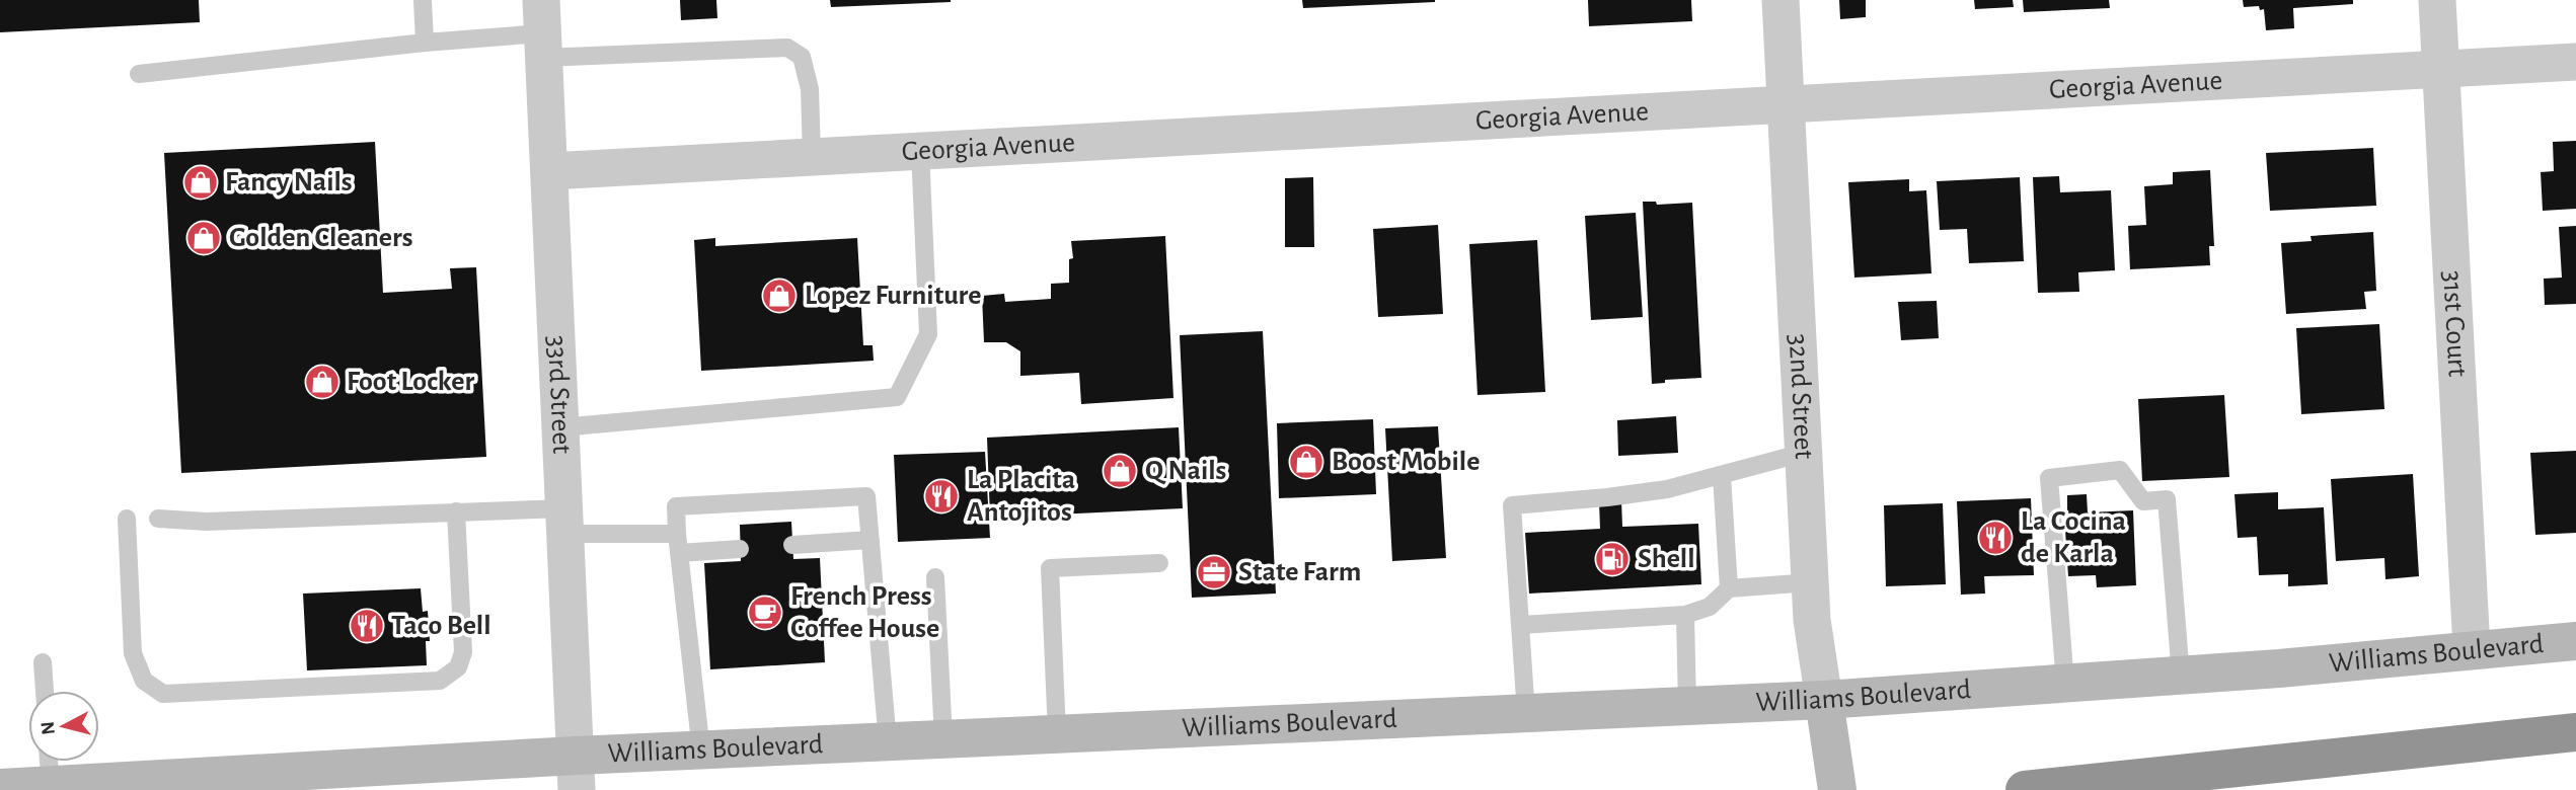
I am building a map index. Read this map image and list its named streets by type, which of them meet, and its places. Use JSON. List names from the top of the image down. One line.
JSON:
{"streets":{"main road":["32nd Street","Williams Boulevard"],"street":["Georgia Avenue","31st Court","33rd Street"]},"crossings":[["Georgia Avenue","31st Court"],["Georgia Avenue","33rd Street"],["Georgia Avenue","32nd Street"],["31st Court","Williams Boulevard"],["33rd Street","Williams Boulevard"],["32nd Street","Williams Boulevard"]],"places":{"shop":["Fancy Nails","Golden Cleaners","Lopez Furniture","Foot Locker","Boost Mobile","Q Nails"],"restaurant":["La Placita Antojitos","La Cocina de Karla","Taco Bell"],"fuel station":["Shell"],"office":["State Farm"],"cafe":["French Press Coffee House"]},"north":"left"}
